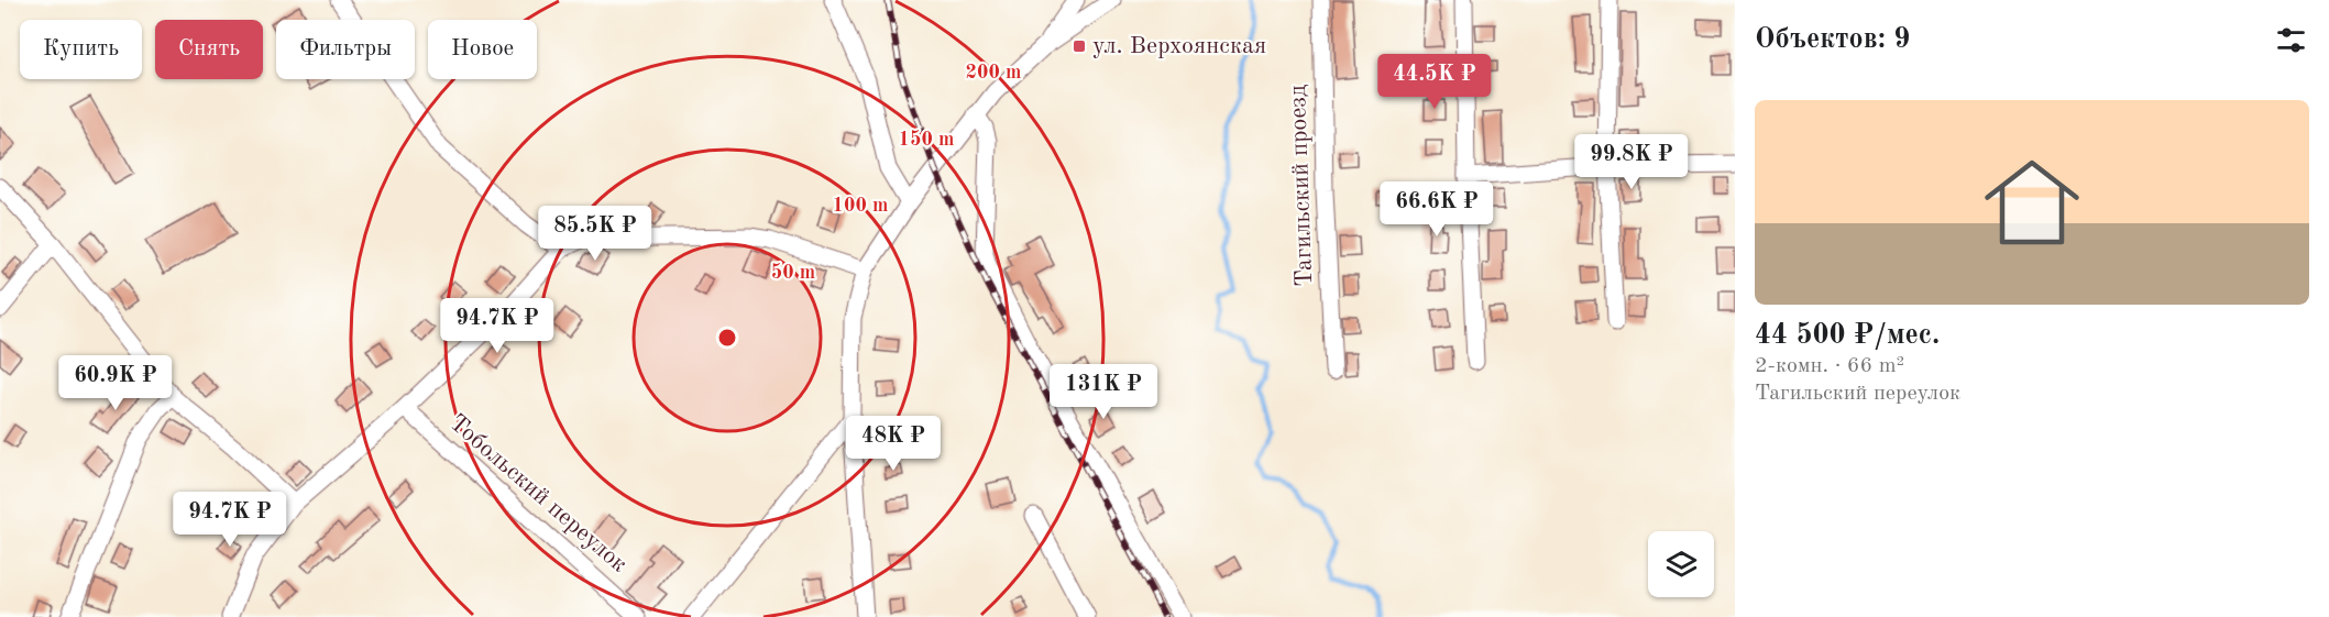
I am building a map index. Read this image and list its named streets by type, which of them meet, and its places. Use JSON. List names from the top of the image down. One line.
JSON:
{"streets":{"street":["Тагильский проезд","Тобольский переулок"]},"places":{"transit":["ул. Верхоянская"]},"page":{"heading":"Объектов: 9","chip":["Купить","Снять","Фильтры","Новое"],"price":["44.5K ₽","99.8K ₽","66.6K ₽","85.5K ₽","94.7K ₽","60.9K ₽","131K ₽","48K ₽","94.7K ₽"],"list":[{"name":"44 500 ₽/мес.","note":"2-комн. · 66 m² · Тагильский переулок"}]},"rings":["200 m","150 m","100 m","50 m"]}
